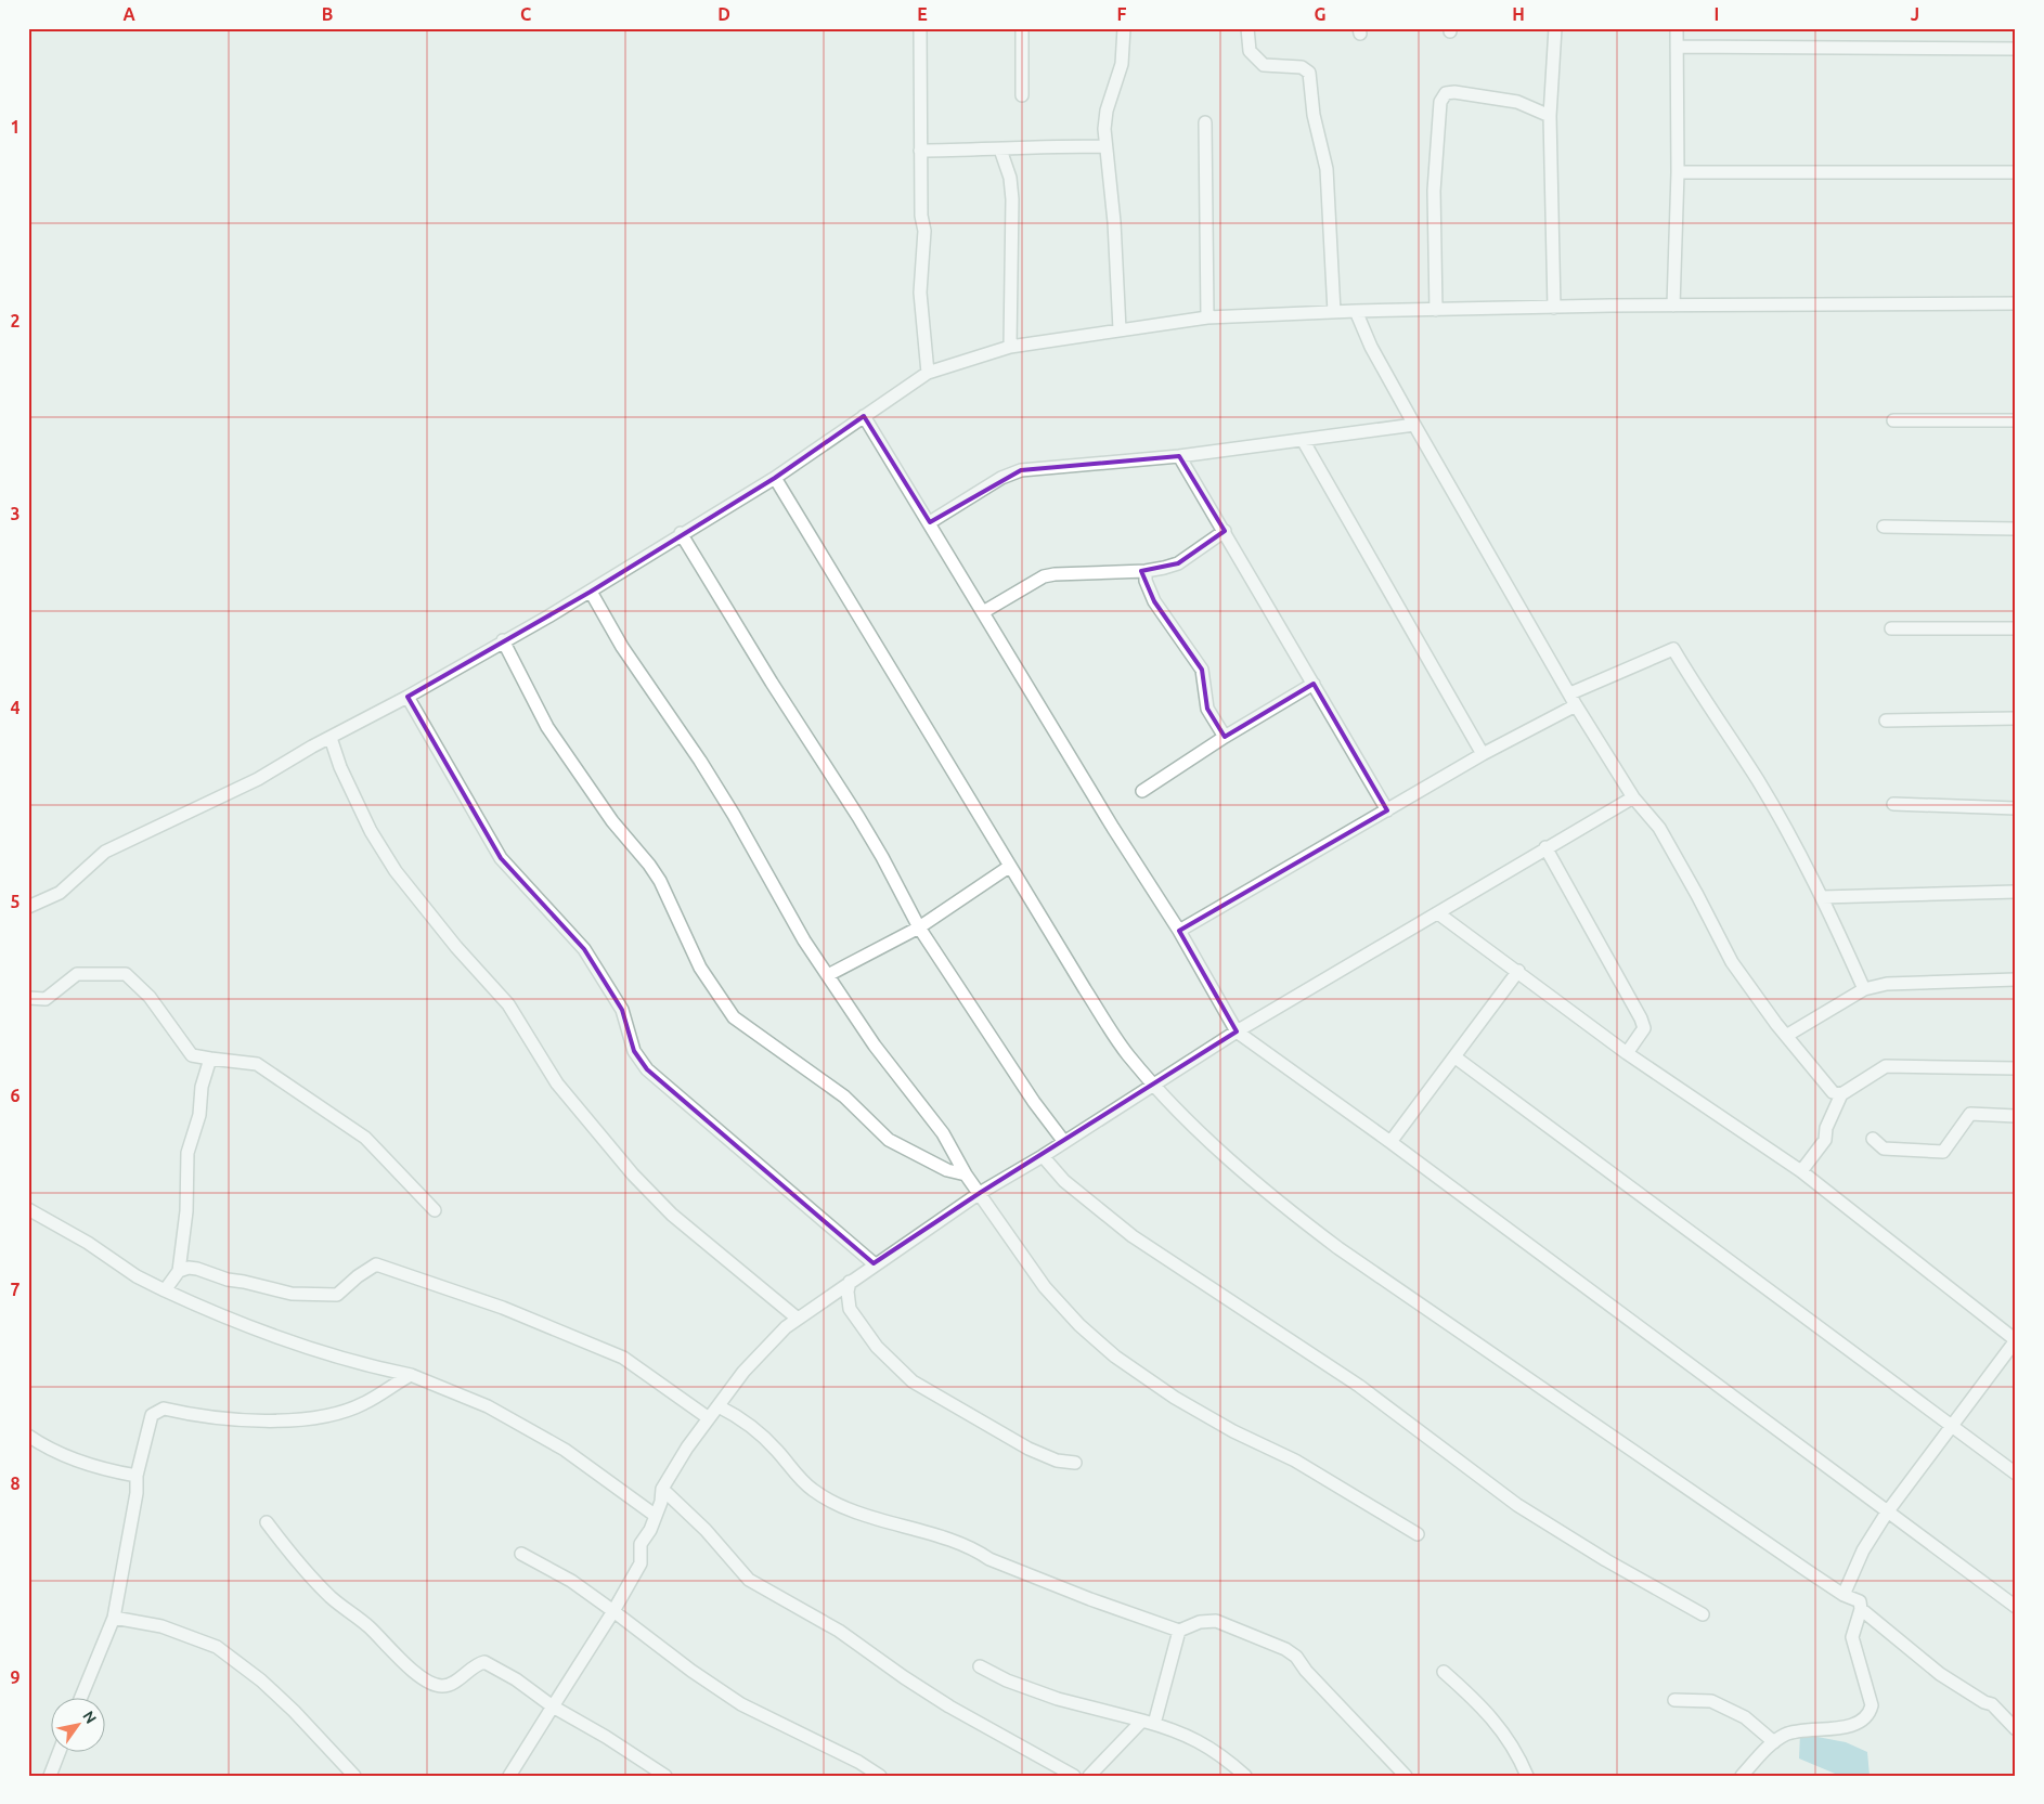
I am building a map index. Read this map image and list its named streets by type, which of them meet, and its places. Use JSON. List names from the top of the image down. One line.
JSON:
{"north":"top right","grid":{"columns":["A","B","C","D","E","F","G","H","I","J"],"rows":["1","2","3","4","5","6","7","8","9"]}}
